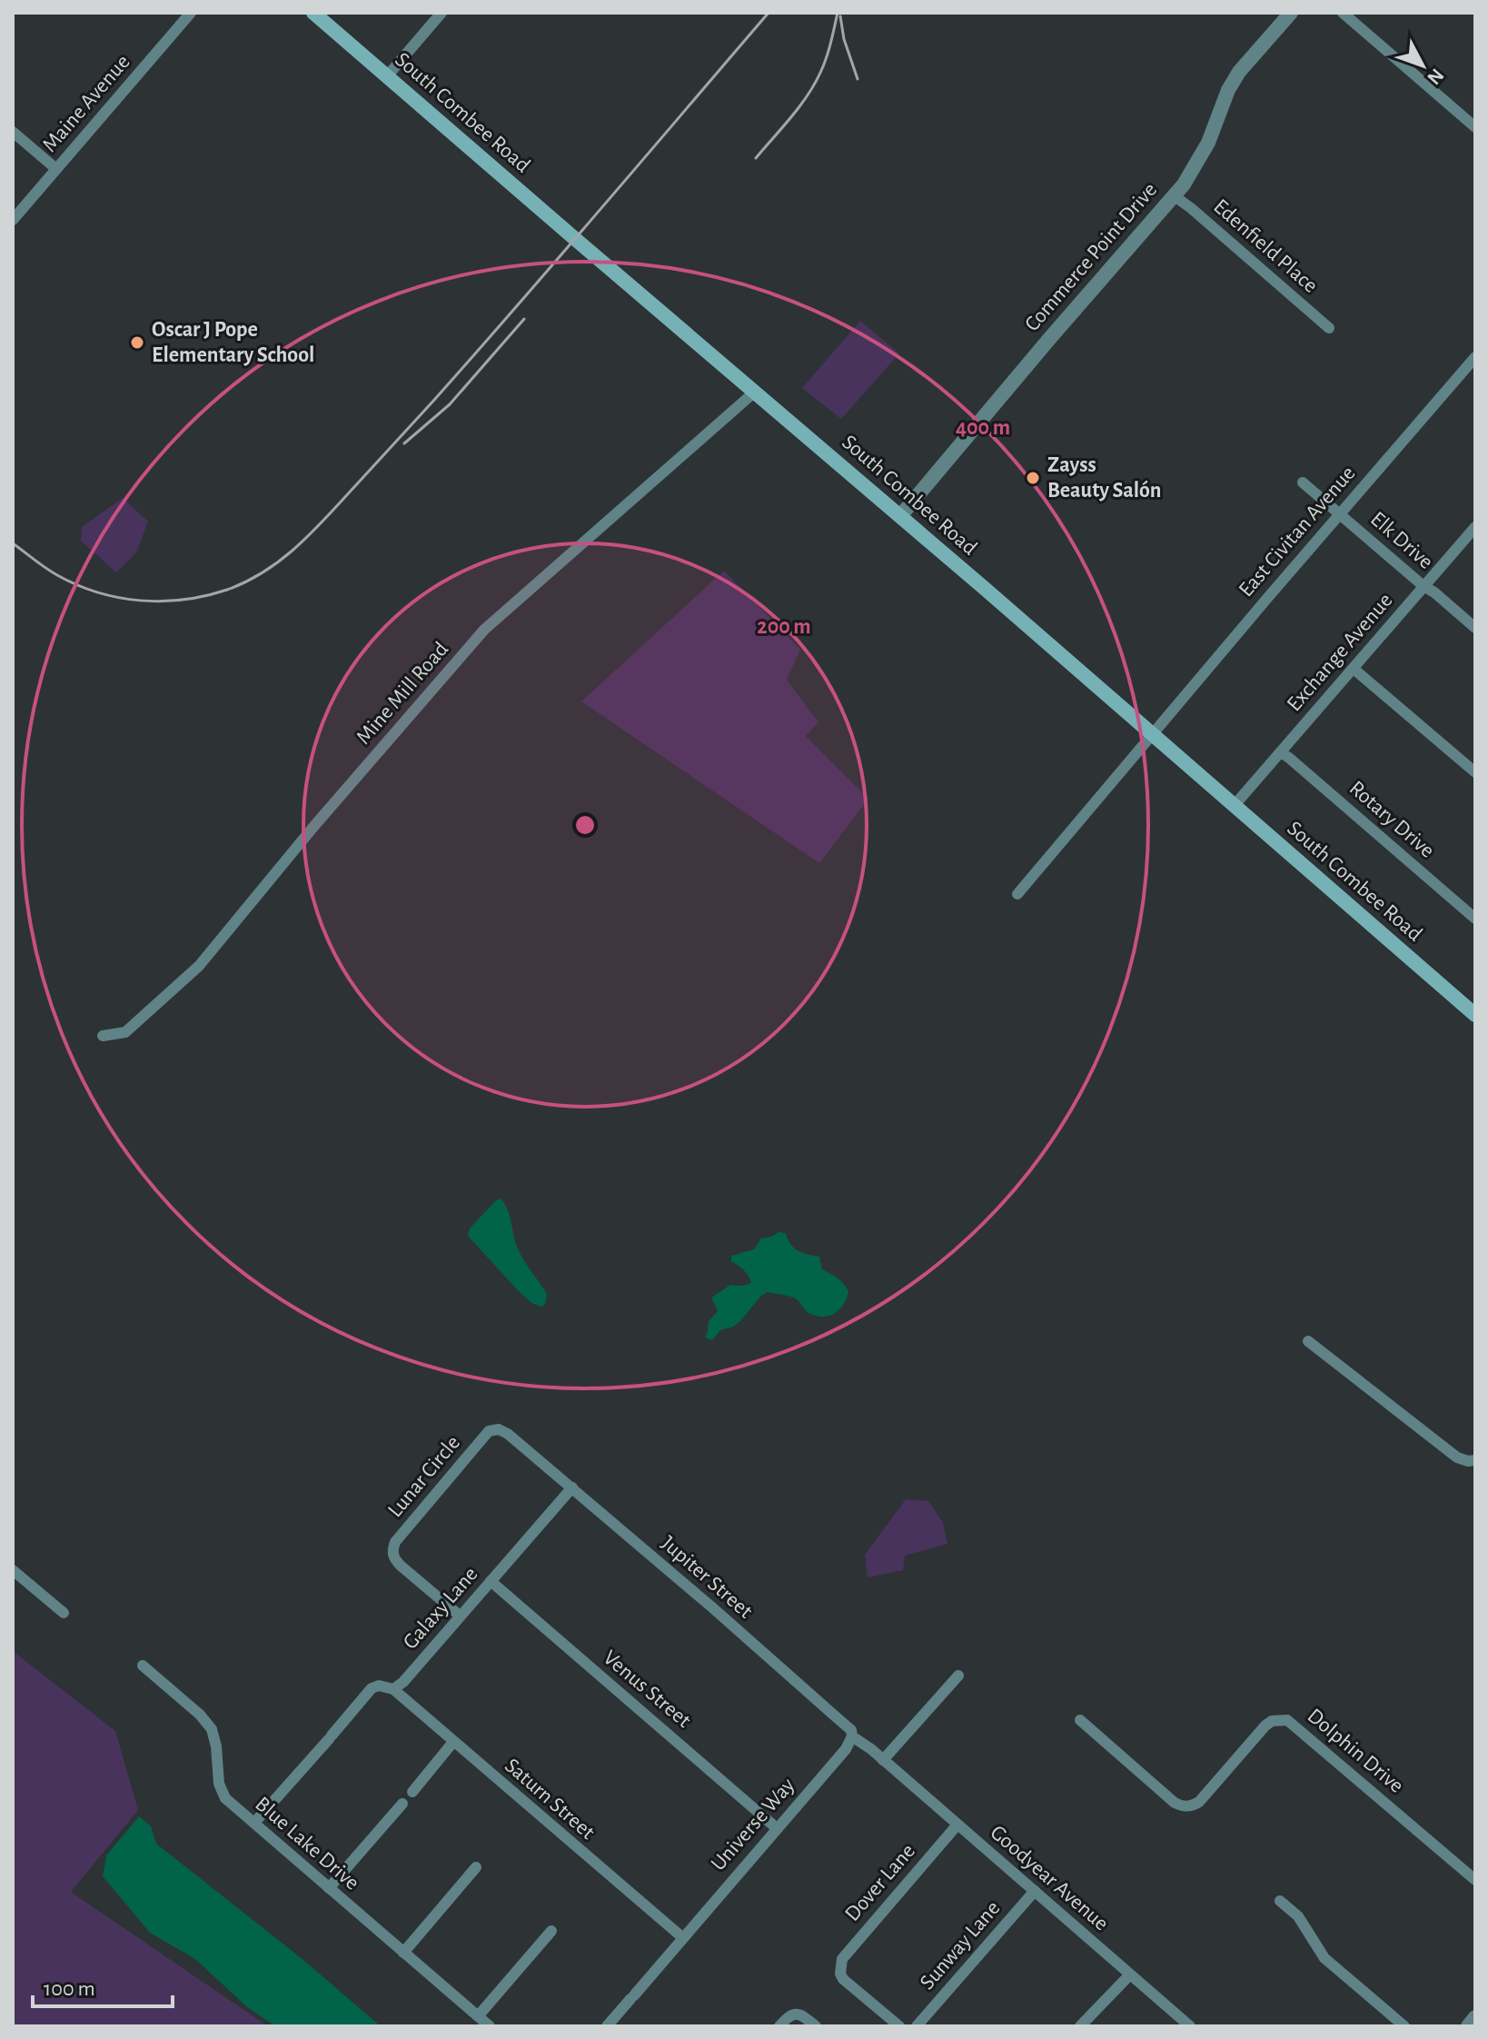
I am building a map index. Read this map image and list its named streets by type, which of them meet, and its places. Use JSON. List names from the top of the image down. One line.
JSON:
{"streets":{"main road":["South Combee Road"],"street":["Maine Avenue","Edenfield Place","Commerce Point Drive","East Civitan Avenue","Elk Drive","Exchange Avenue","Mine Mill Road","Rotary Drive","Lunar Circle","Jupiter Street","Galaxy Lane","Venus Street","Dolphin Drive","Saturn Street","Universe Way","Blue Lake Drive","Goodyear Avenue","Dover Lane","Sunway Lane"]},"crossings":[["South Combee Road","Commerce Point Drive"],["South Combee Road","East Civitan Avenue"],["South Combee Road","Exchange Avenue"],["South Combee Road","Mine Mill Road"],["Edenfield Place","Commerce Point Drive"],["East Civitan Avenue","Elk Drive"],["Elk Drive","Exchange Avenue"],["Exchange Avenue","Rotary Drive"],["Lunar Circle","Jupiter Street"],["Lunar Circle","Galaxy Lane"],["Jupiter Street","Galaxy Lane"],["Jupiter Street","Universe Way"],["Jupiter Street","Goodyear Avenue"],["Galaxy Lane","Venus Street"],["Galaxy Lane","Saturn Street"],["Galaxy Lane","Blue Lake Drive"],["Venus Street","Universe Way"],["Saturn Street","Universe Way"],["Goodyear Avenue","Dover Lane"],["Goodyear Avenue","Sunway Lane"]],"places":["Oscar J Pope Elementary School","Zayss Beauty Salón"],"scale_bar":"100 m","north":"bottom right","rings":["400 m","200 m"]}
